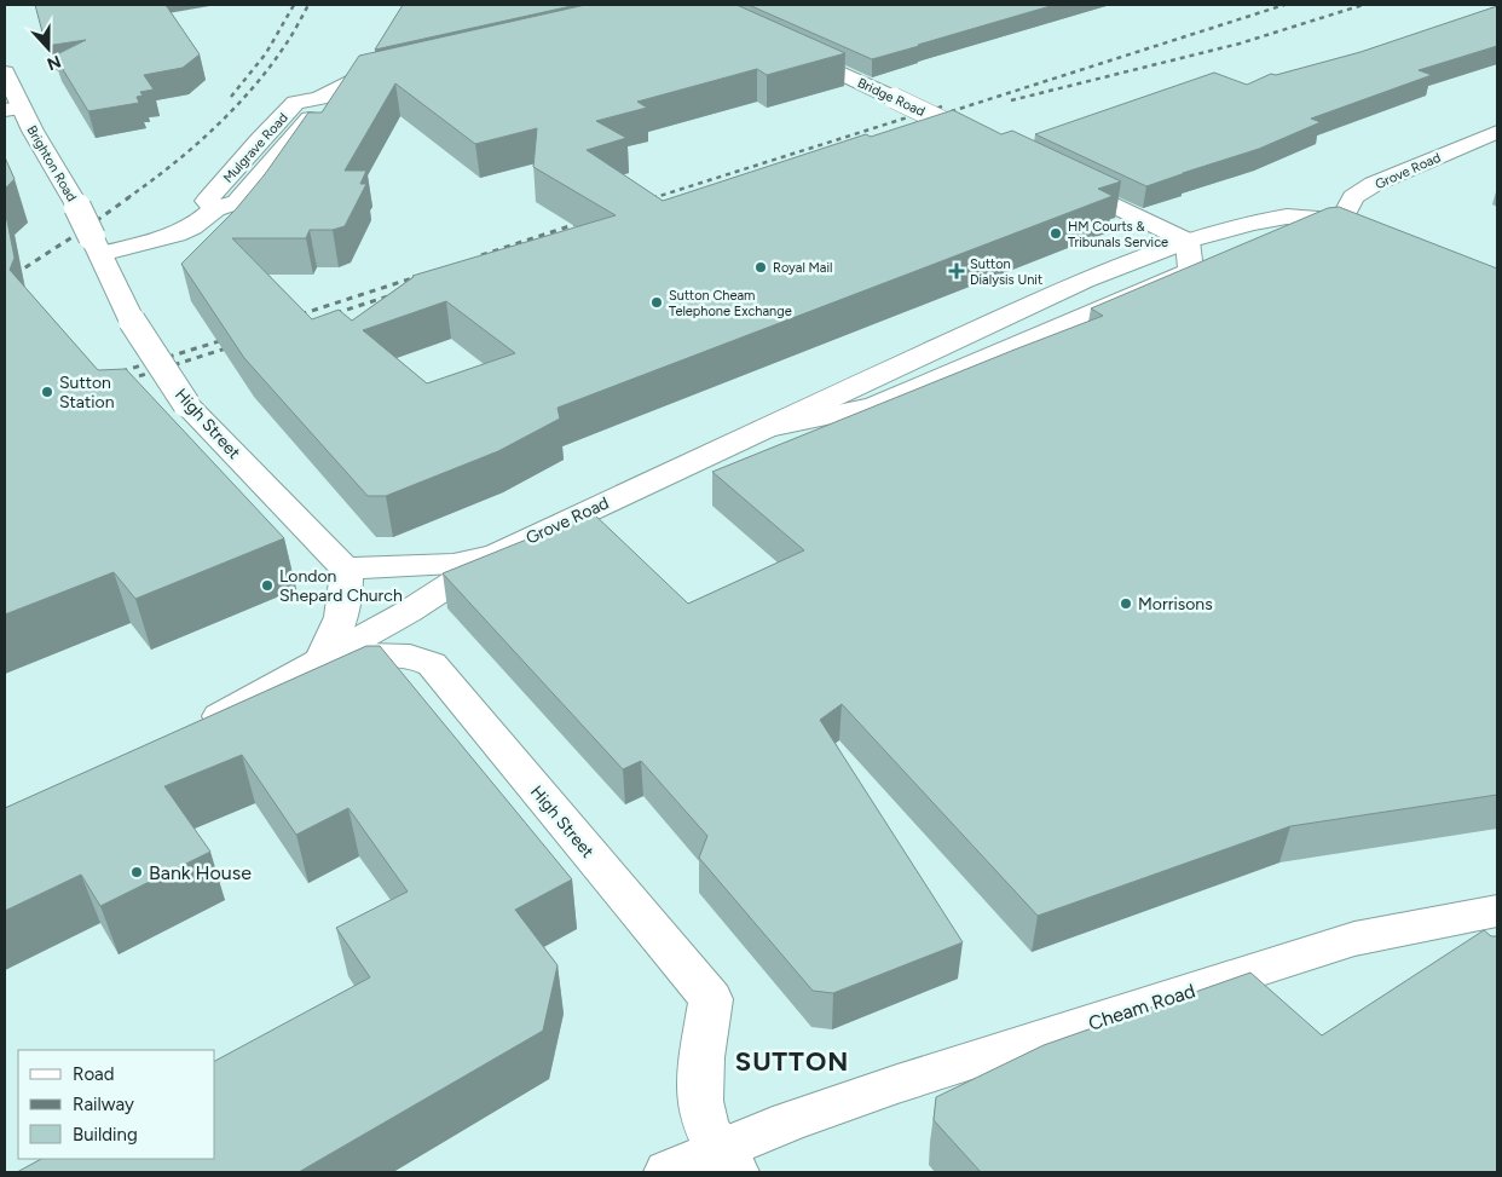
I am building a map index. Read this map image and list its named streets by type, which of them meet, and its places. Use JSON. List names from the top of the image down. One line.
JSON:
{"streets":{"main road":["Bridge Road","Mulgrave Road","Brighton Road","Grove Road","High Street","Cheam Road"]},"crossings":[["Mulgrave Road","Brighton Road"],["Mulgrave Road","High Street"],["Brighton Road","High Street"],["Grove Road","High Street"],["High Street","Cheam Road"]],"districts":["SUTTON"],"places":{"other":["HM Courts & Tribunals Service","Royal Mail","Sutton Cheam Telephone Exchange","Sutton Station","London Shepard Church","Morrisons","Bank House"],"health":["Sutton Dialysis Unit"]},"legend":["Road","Railway","Building"],"north":"bottom"}
